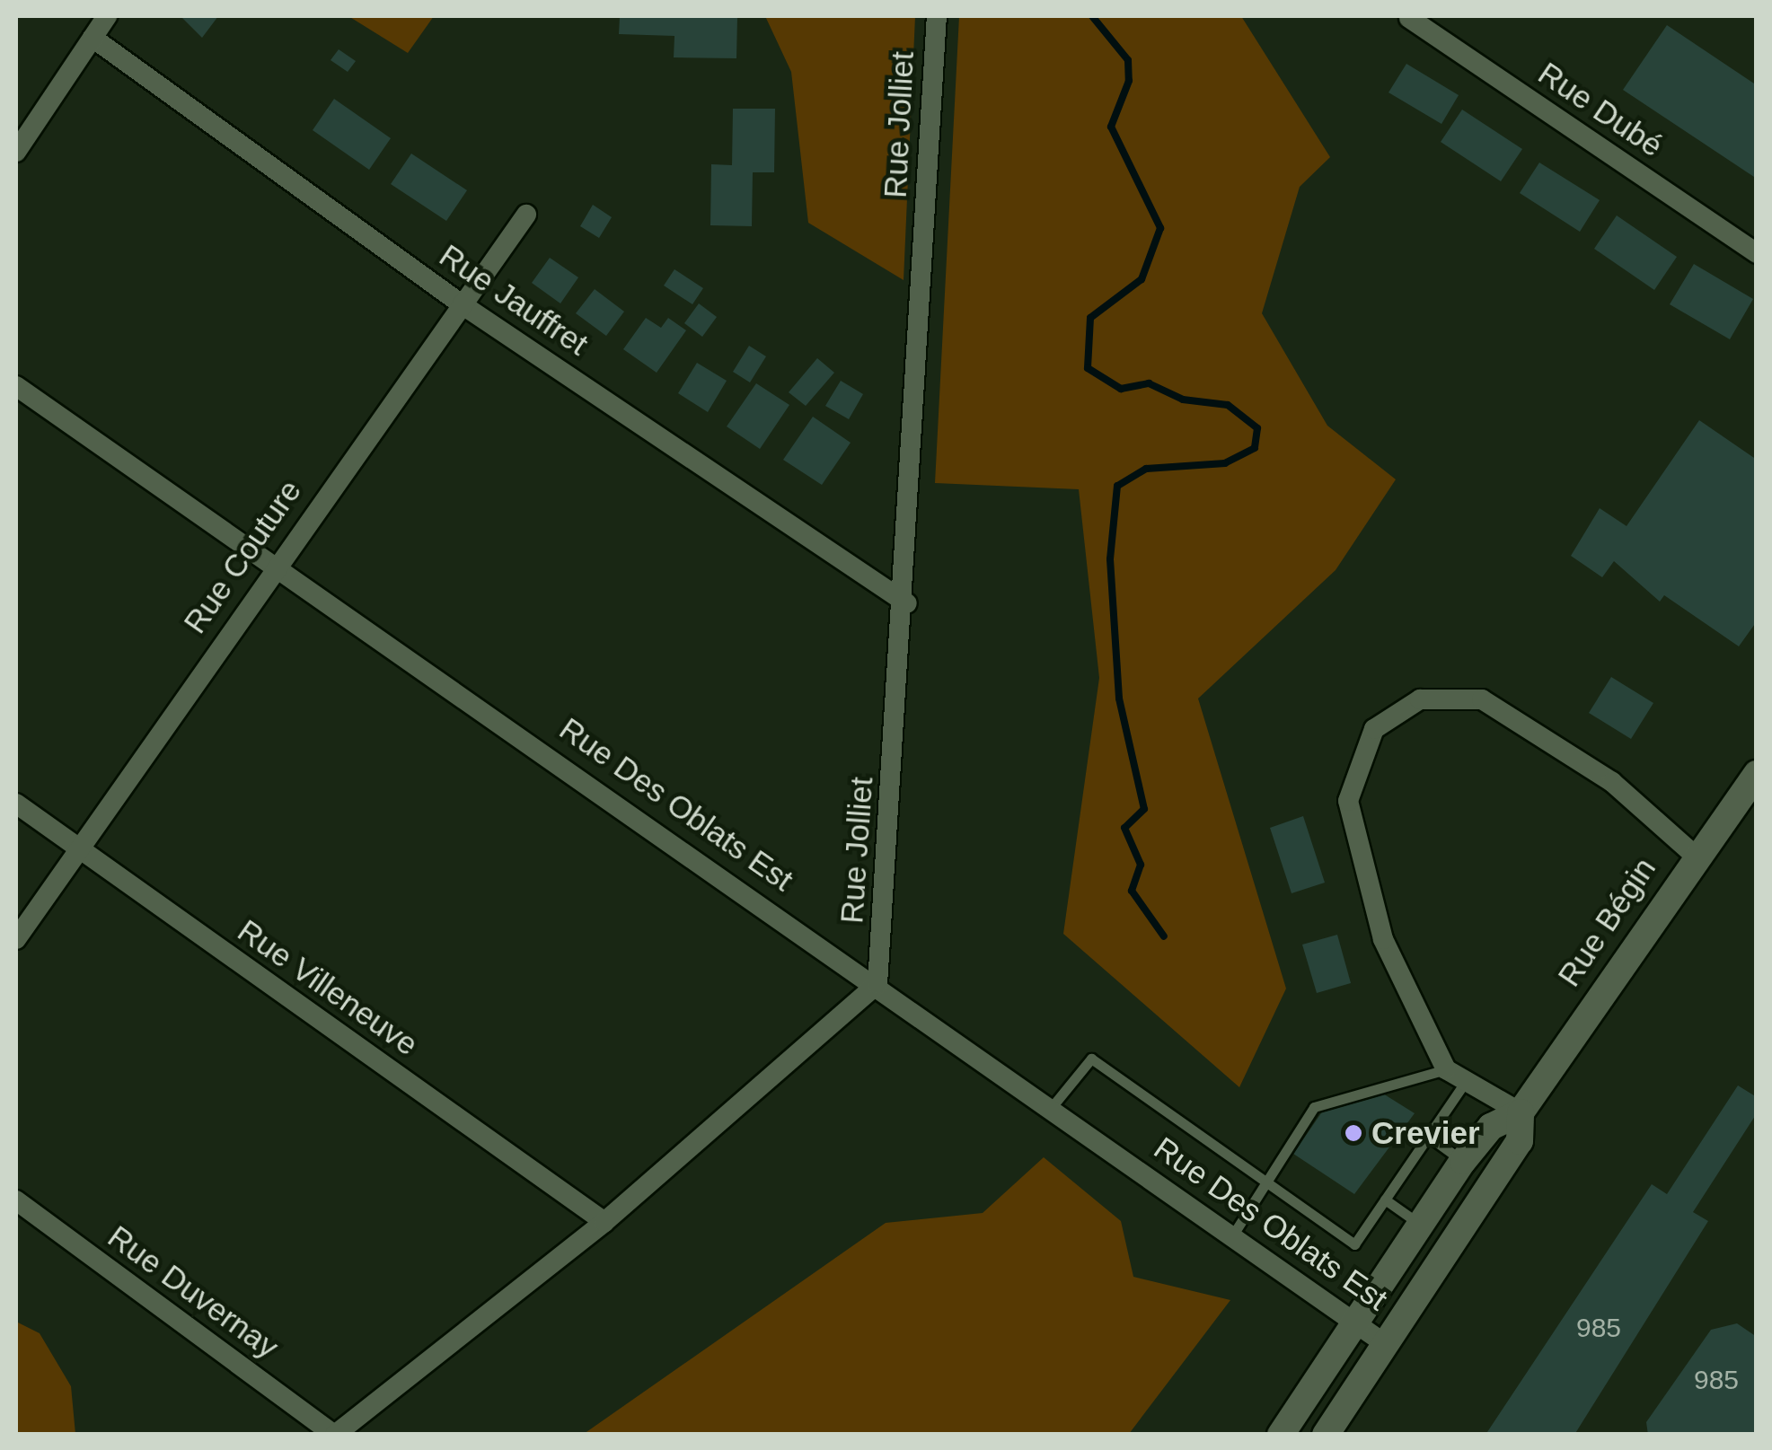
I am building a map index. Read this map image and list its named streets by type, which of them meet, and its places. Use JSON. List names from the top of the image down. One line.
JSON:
{"streets":{"street":["Rue Dubé","Rue Jolliet","Rue Jauffret","Rue Couture","Rue Des Oblats Est","Rue Bégin","Rue Villeneuve","Rue Duvernay"]},"crossings":[["Rue Jolliet","Rue Jauffret"],["Rue Jolliet","Rue Des Oblats Est"],["Rue Jauffret","Rue Couture"],["Rue Couture","Rue Des Oblats Est"],["Rue Couture","Rue Villeneuve"],["Rue Des Oblats Est","Rue Bégin"]],"places":["Crevier"],"house_numbers":["985","985"]}
